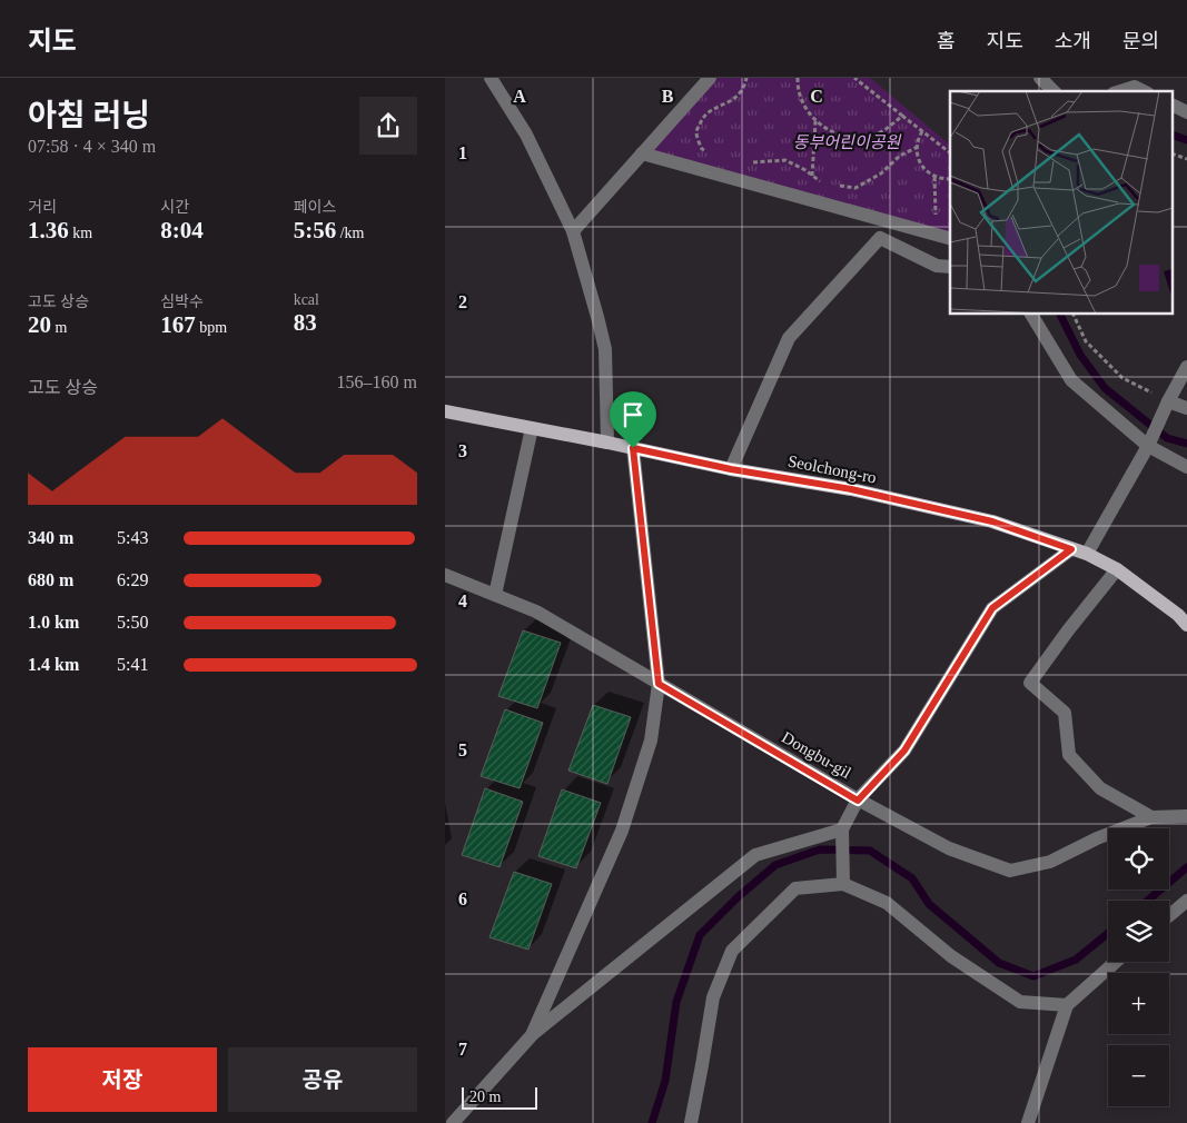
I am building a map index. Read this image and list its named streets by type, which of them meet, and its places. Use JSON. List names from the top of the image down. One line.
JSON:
{"streets":{"main road":["Seolchong-ro"],"street":["Dongbu-gil"]},"parks":["동부어린이공원"],"scale_bar":"20 m","page":{"header":"지도","nav":["홈","지도","소개","문의"],"heading":["아침 러닝","07:58 · 4 × 340 m"],"stats":[["거리","1.36 km"],["시간","8:04"],["페이스","5:56 /km"],["고도 상승","20 m"],["심박수","167 bpm"],["kcal","83"]],"chart":["고도 상승","156–160 m"],"list":[{"name":"340 m","note":"5:43"},{"name":"680 m","note":"6:29"},{"name":"1.0 km","note":"5:50"},{"name":"1.4 km","note":"5:41"}],"map_buttons":["+","−"],"buttons":["저장","공유"],"scale":"20 m"},"grid":{"columns":["A","B","C"],"rows":["1","2","3","4","5","6","7"]}}
